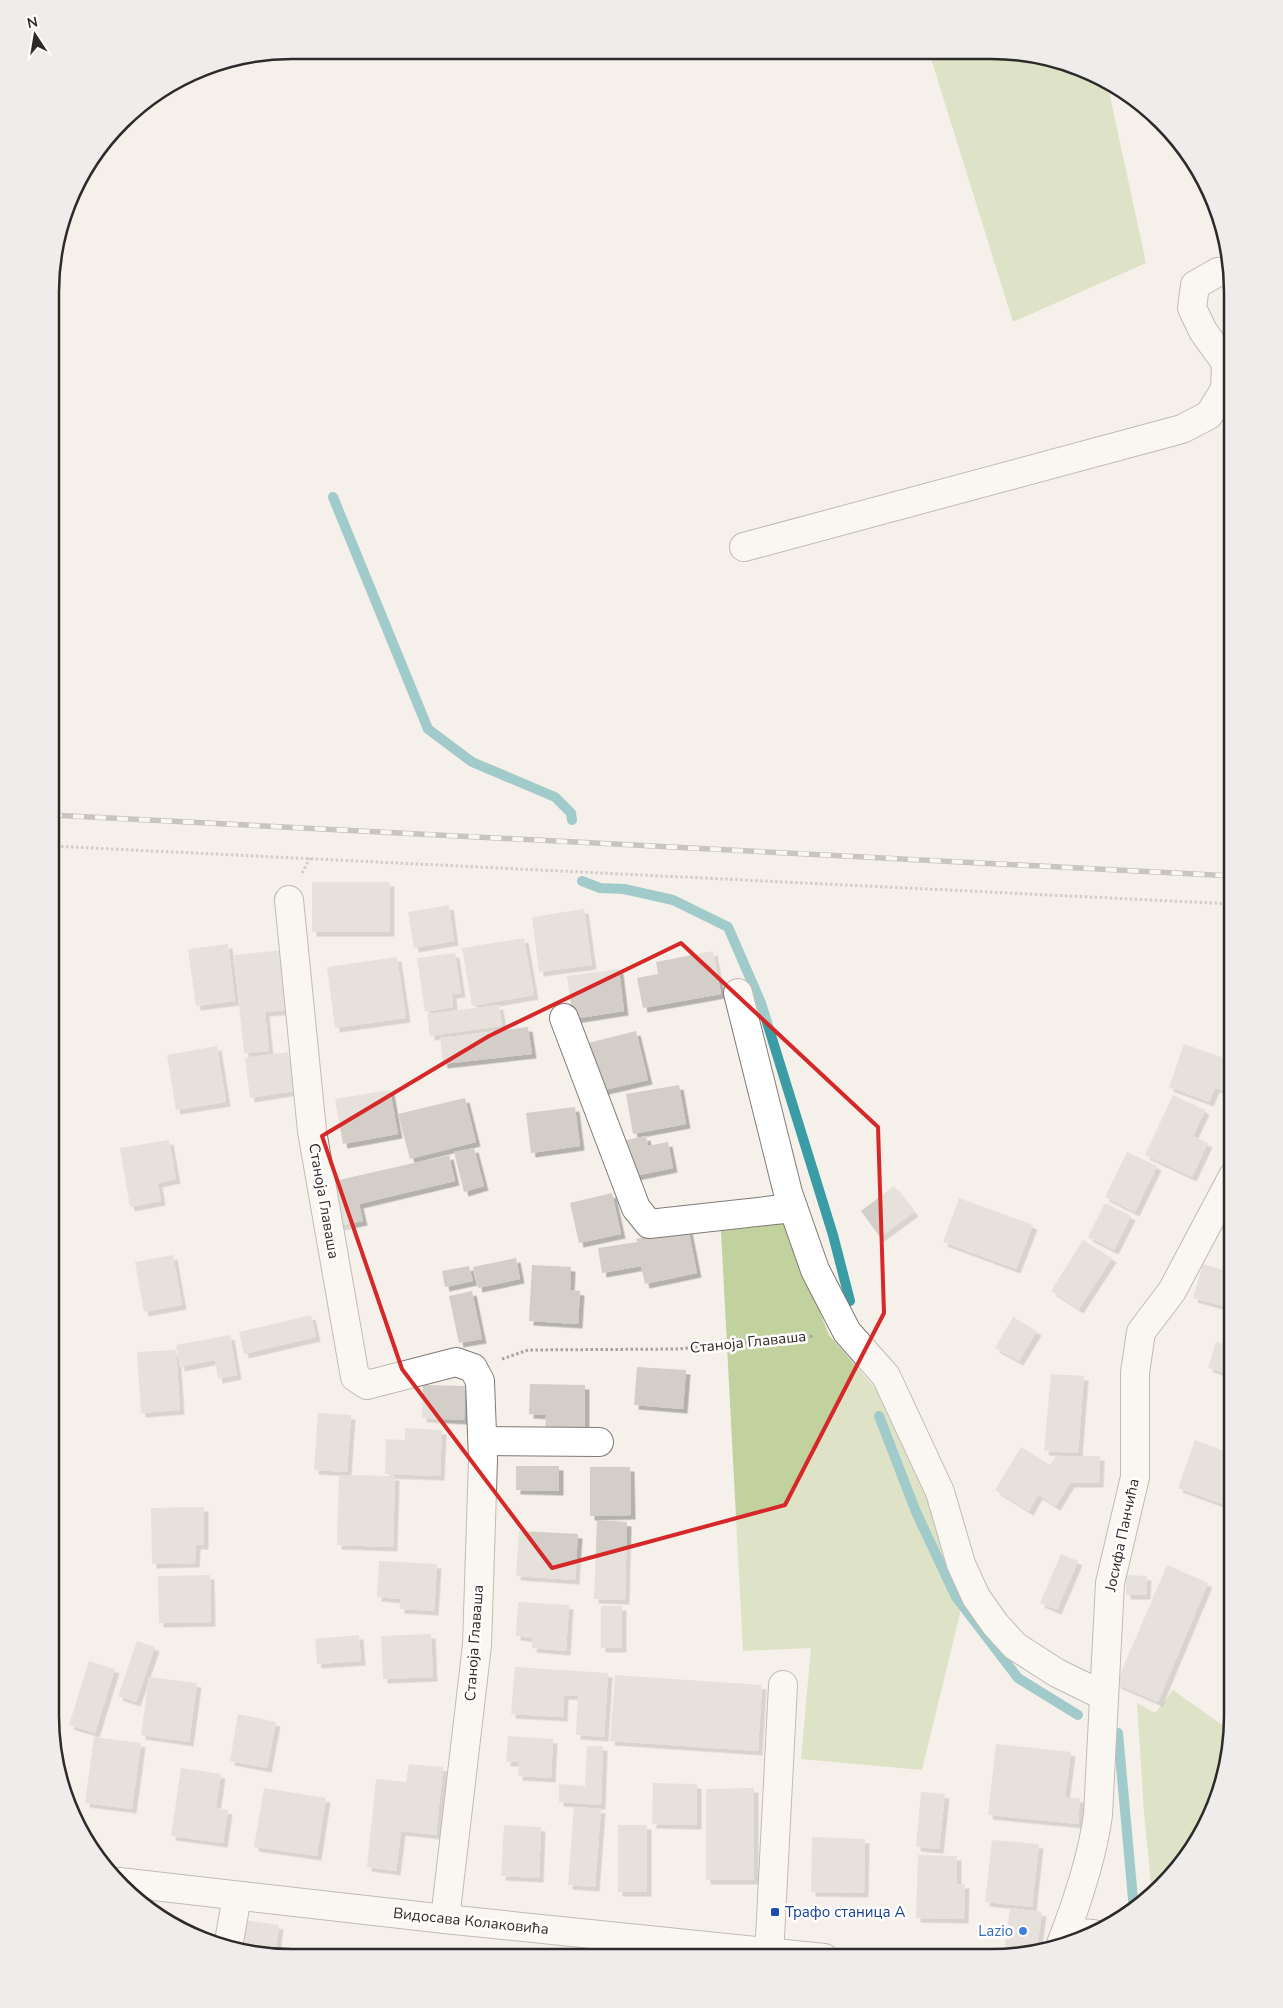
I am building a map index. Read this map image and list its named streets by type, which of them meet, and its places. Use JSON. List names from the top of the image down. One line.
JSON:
{"streets":{"street":["Станоја Главаша","Јосифа Панчића","Видосава Колаковића"]},"crossings":[["Станоја Главаша","Видосава Колаковића"]],"places":{"transit":["Трафо станица А"],"other":["Lazio"]},"north":"top"}
